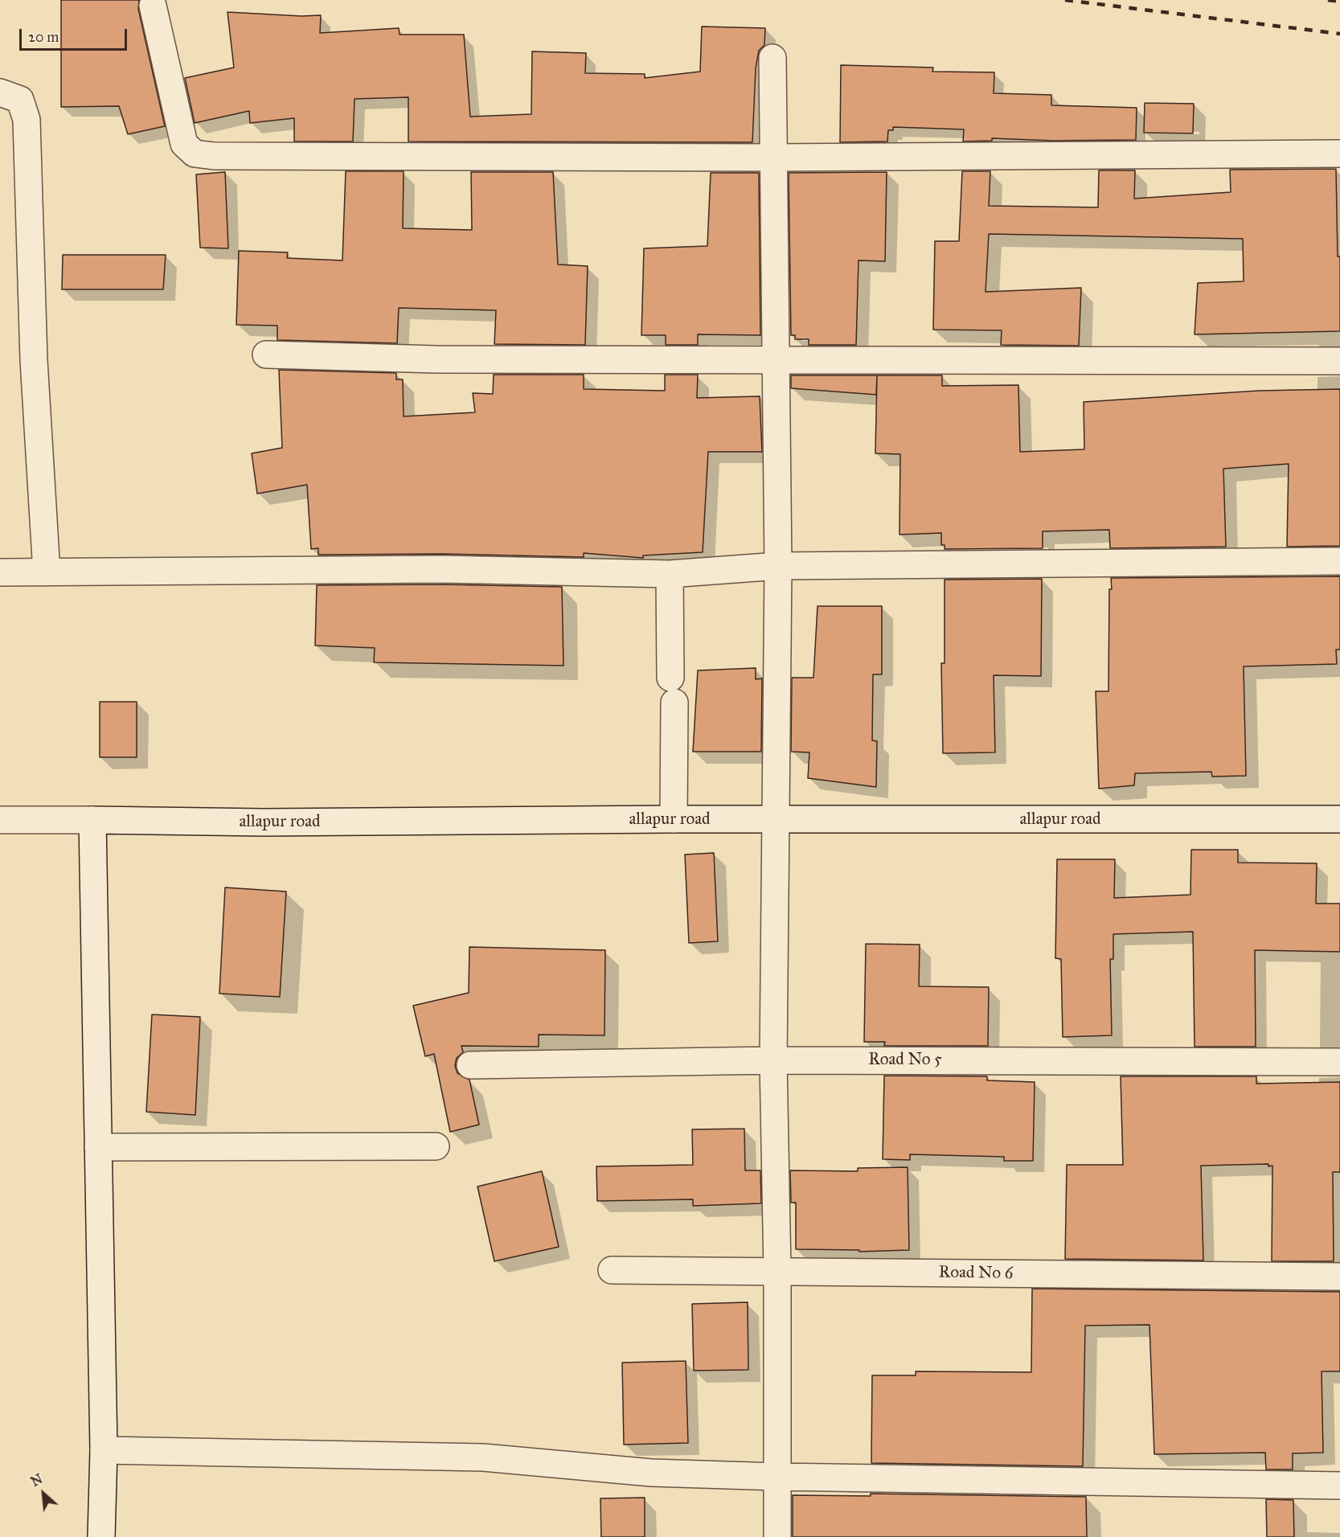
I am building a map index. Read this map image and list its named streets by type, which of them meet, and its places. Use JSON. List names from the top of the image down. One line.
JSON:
{"streets":{"street":["allapur road","Road No 5","Road No 6"]},"scale_bar":"20 m","north":"top left"}
